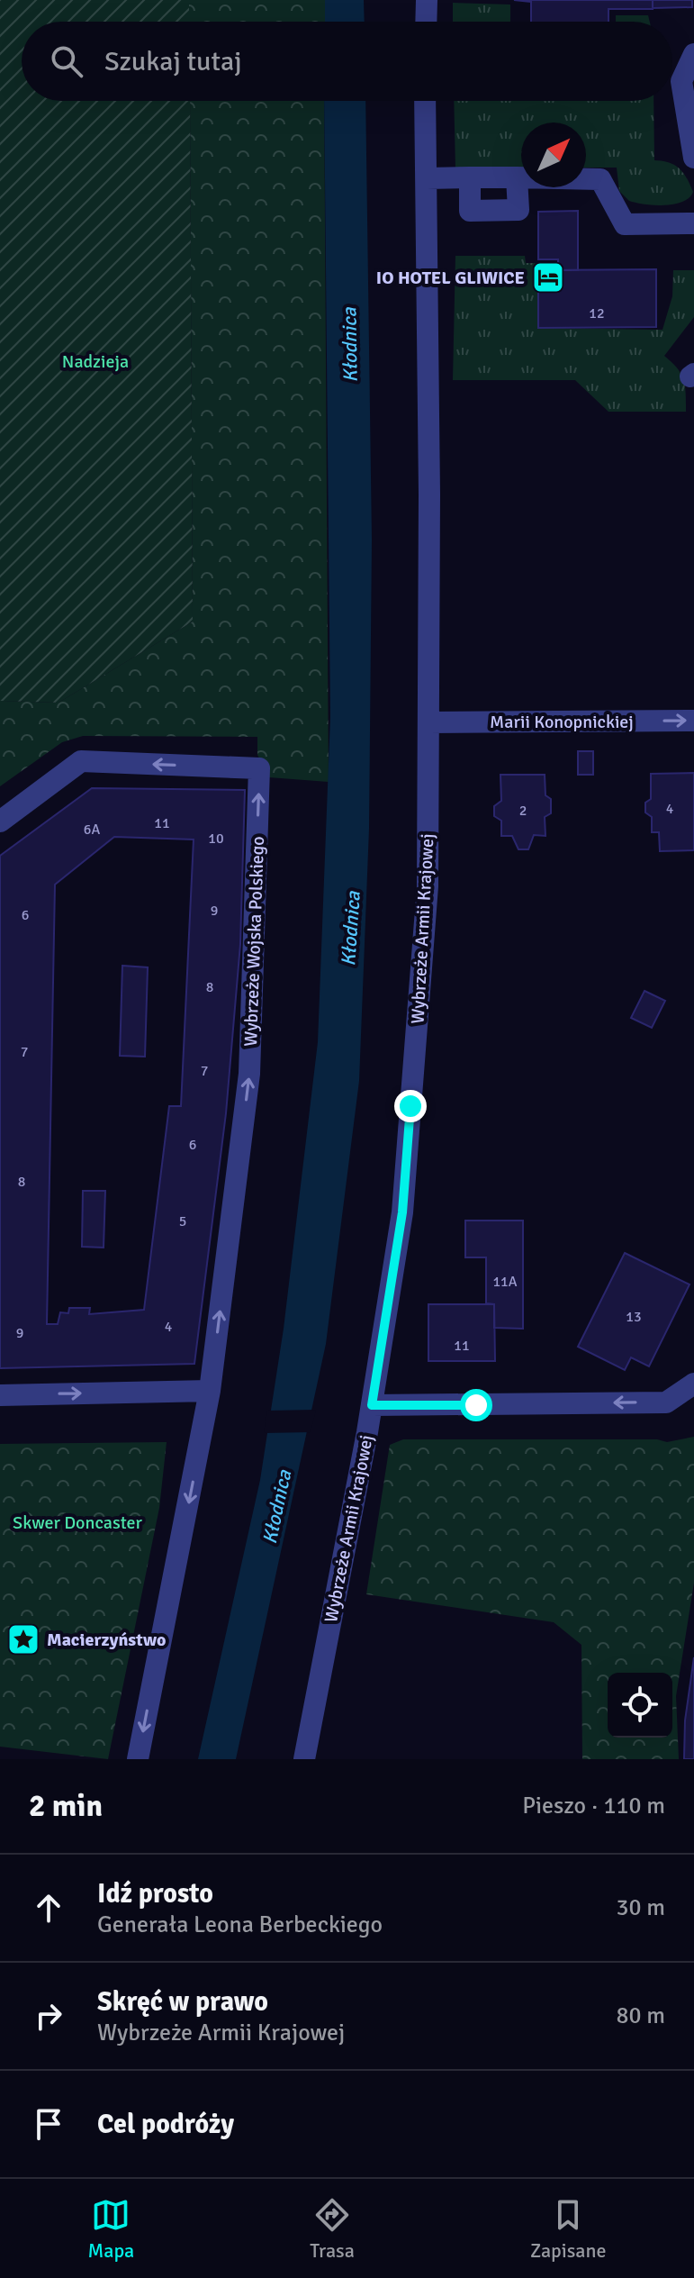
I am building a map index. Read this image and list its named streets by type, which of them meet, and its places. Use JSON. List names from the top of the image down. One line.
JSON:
{"streets":{"street":["Marii Konopnickiej","Wybrzeże Armii Krajowej","Wybrzeże Wojska Polskiego"]},"crossings":[["Marii Konopnickiej","Wybrzeże Armii Krajowej"]],"one_way":["Marii Konopnickiej"],"water":["Kłodnica"],"parks":["Nadzieja","Skwer Doncaster"],"places":{"hotel":["IO HOTEL GLIWICE"],"place":["Macierzyństwo"]},"house_numbers":["12","4","2","11","6A","10","9","6","8","7","7","6","8","5","11A","13","4","9","11"],"north":"top right","page":{"search":"Szukaj tutaj","heading":["2 min","Pieszo · 110 m"],"list":[["Idź prosto","Generała Leona Berbeckiego","30 m"],["Skręć w prawo","Wybrzeże Armii Krajowej","80 m"],"Cel podróży"],"nav":["Mapa","Trasa","Zapisane"]}}
